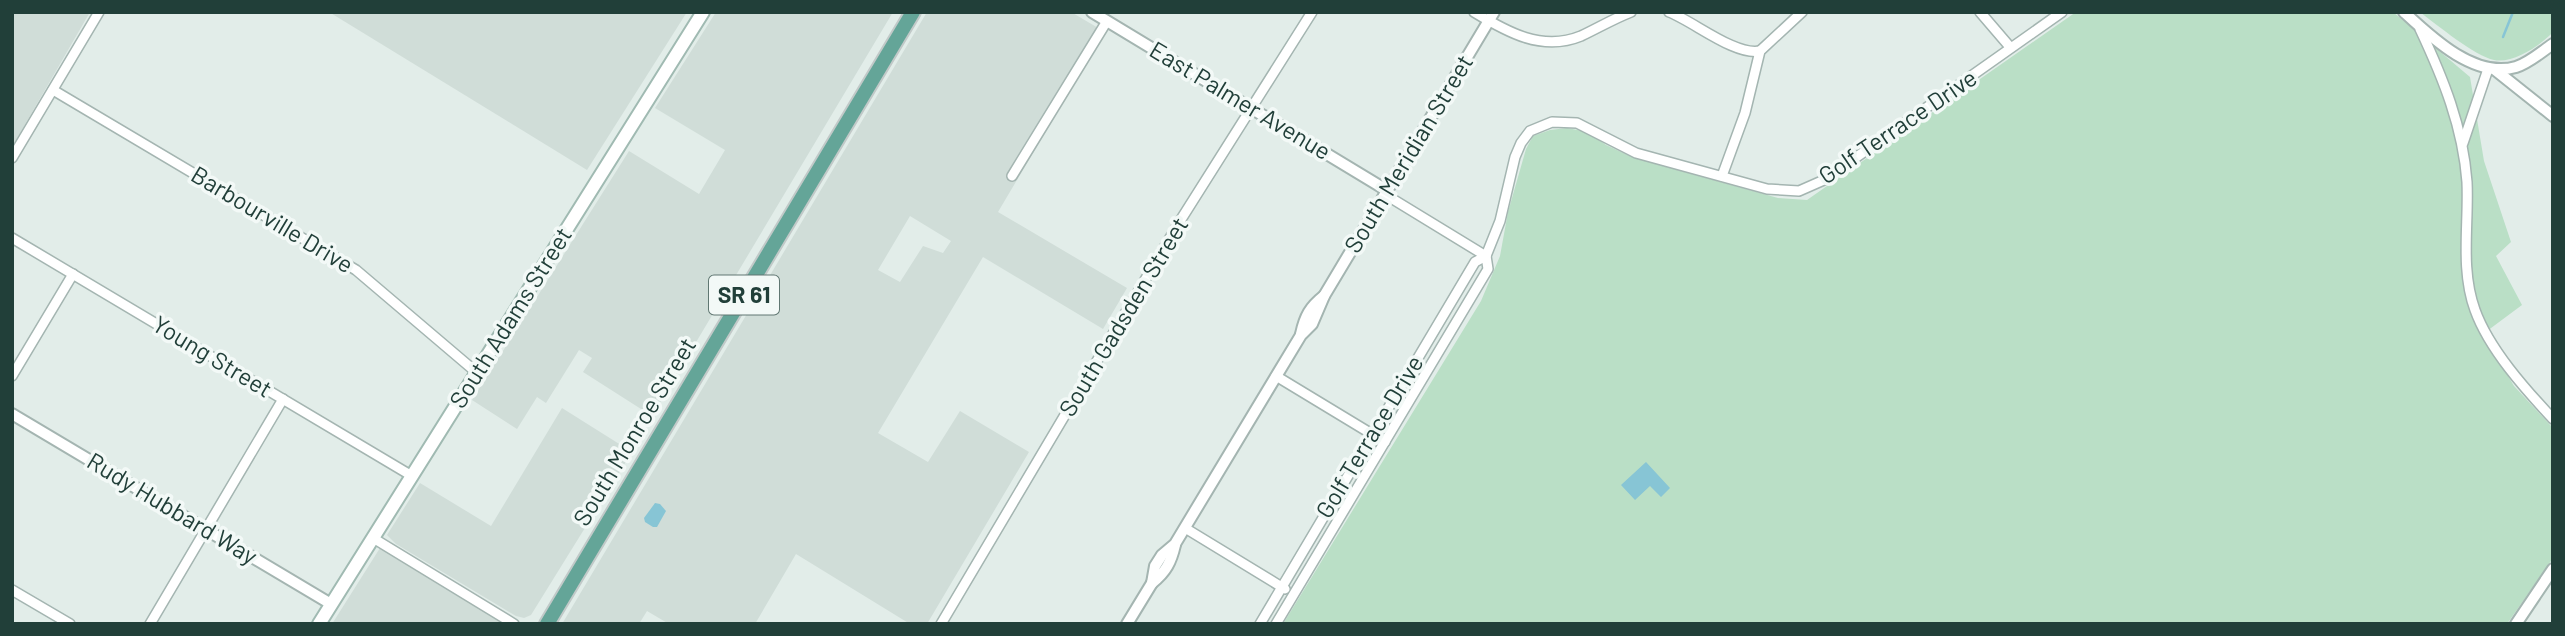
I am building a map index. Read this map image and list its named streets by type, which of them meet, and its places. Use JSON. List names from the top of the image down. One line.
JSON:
{"streets":{"main road":["SR 61","South Adams Street","South Monroe Street"],"street":["East Palmer Avenue","Golf Terrace Drive","South Meridian Street","Barbourville Drive","South Gadsden Street","Young Street","Rudy Hubbard Way"]},"crossings":[["East Palmer Avenue","Golf Terrace Drive"],["East Palmer Avenue","South Meridian Street"],["East Palmer Avenue","South Gadsden Street"],["Barbourville Drive","South Adams Street"],["South Adams Street","Young Street"],["South Adams Street","Rudy Hubbard Way"]]}
